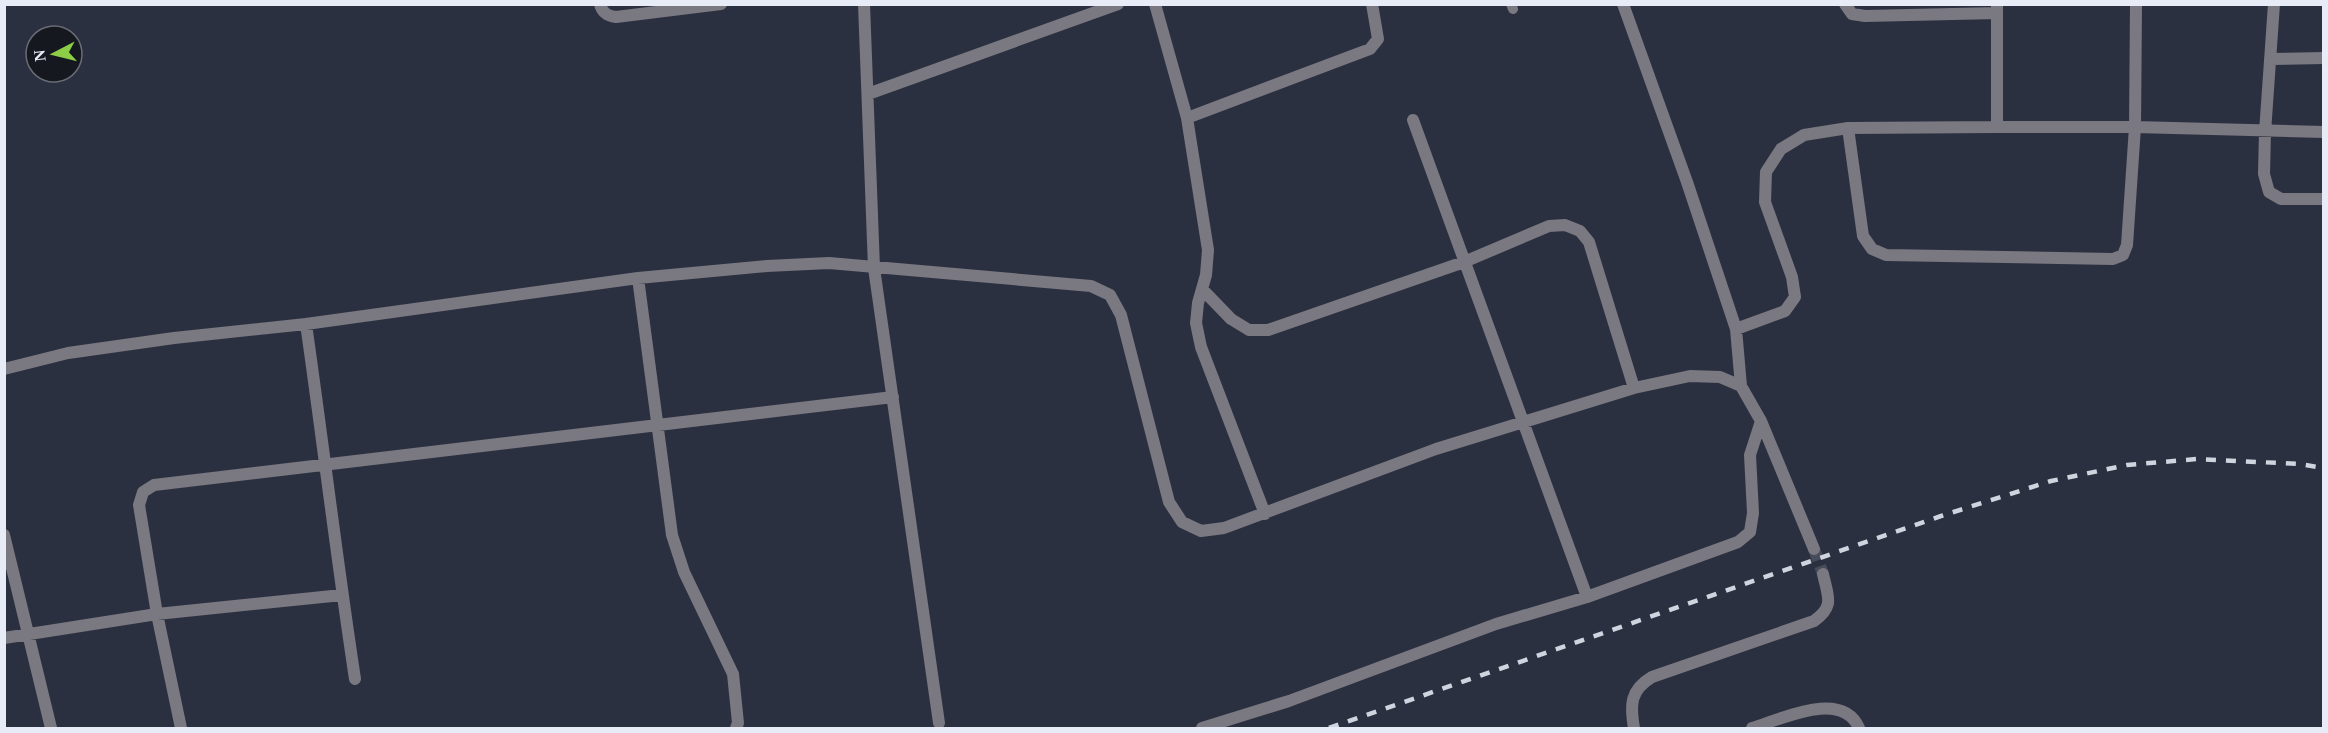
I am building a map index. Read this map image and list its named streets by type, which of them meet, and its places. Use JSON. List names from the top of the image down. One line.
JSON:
{"north":"left"}
